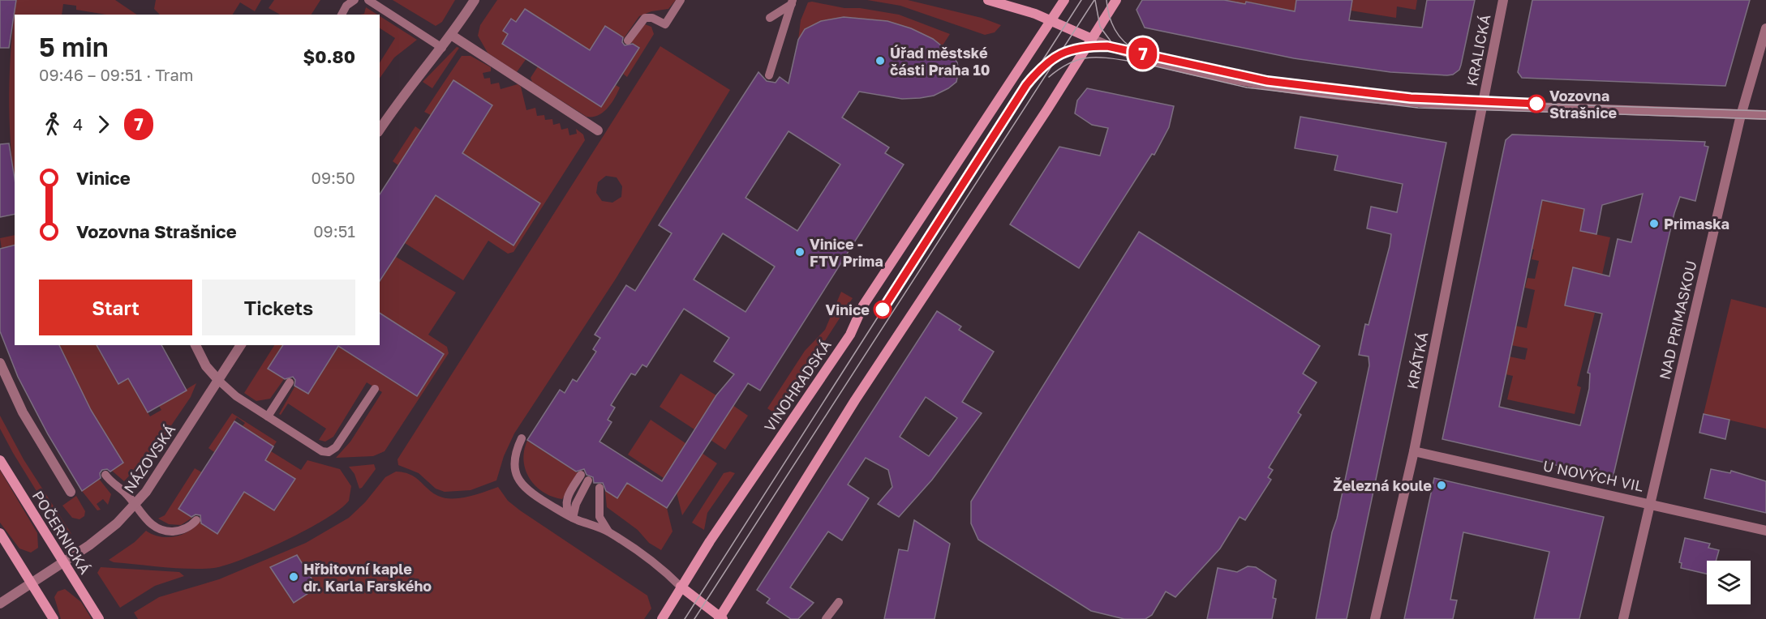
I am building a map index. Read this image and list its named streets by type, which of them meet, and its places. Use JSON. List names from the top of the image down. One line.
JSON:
{"streets":{"main road":["VINOHRADSKÁ","POČERNICKÁ"],"street":["KRALICKÁ","NAD PRIMASKOU","KRÁTKÁ","NÁZOVSKÁ","U NOVÝCH VIL"]},"crossings":[["KRALICKÁ","KRÁTKÁ"],["NAD PRIMASKOU","U NOVÝCH VIL"],["KRÁTKÁ","U NOVÝCH VIL"],["NÁZOVSKÁ","POČERNICKÁ"]],"places":["Úřad městské části Praha 10","Vozovna Strašnice","Primaska","Vinice - FTV Prima","Vinice","Železná koule","Hřbitovní kaple dr. Karla Farského"],"lines":["tram line 7"],"page":{"on_map":"7","heading":["5 min","09:46 – 09:51 · Tram","$0.80"],"legs":["4","7"],"list":[{"name":"Vinice","value":"09:50"},{"name":"Vozovna Strašnice","value":"09:51"}],"buttons":["Start","Tickets"]}}
